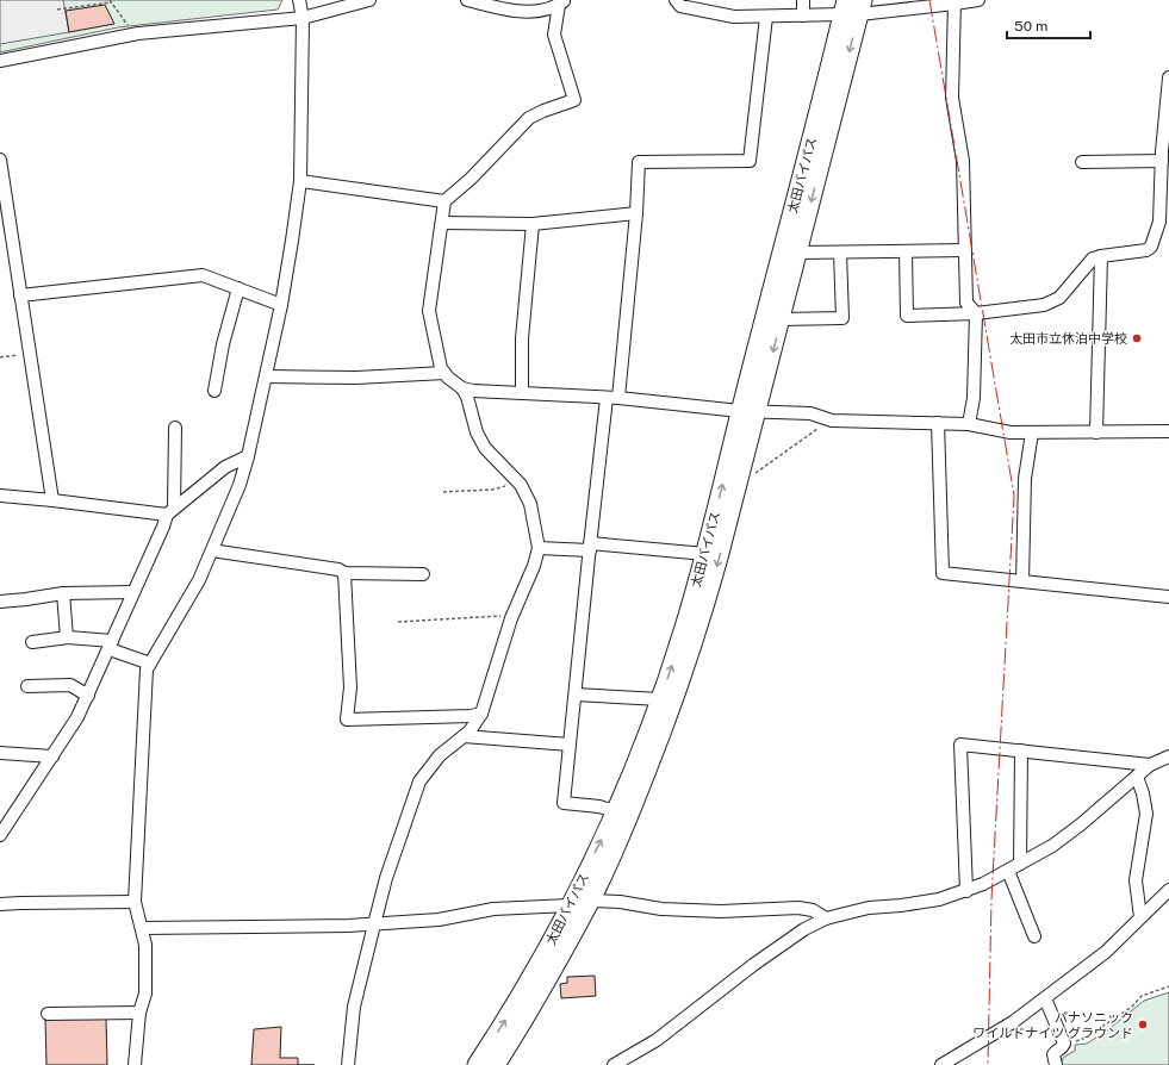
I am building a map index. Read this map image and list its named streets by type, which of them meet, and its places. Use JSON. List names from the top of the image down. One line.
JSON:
{"streets":{"highway":["太田バイパス"]},"places":["太田市立休泊中学校","パナソニック ワイルドナイツ グラウンド"],"scale_bar":"50 m"}
